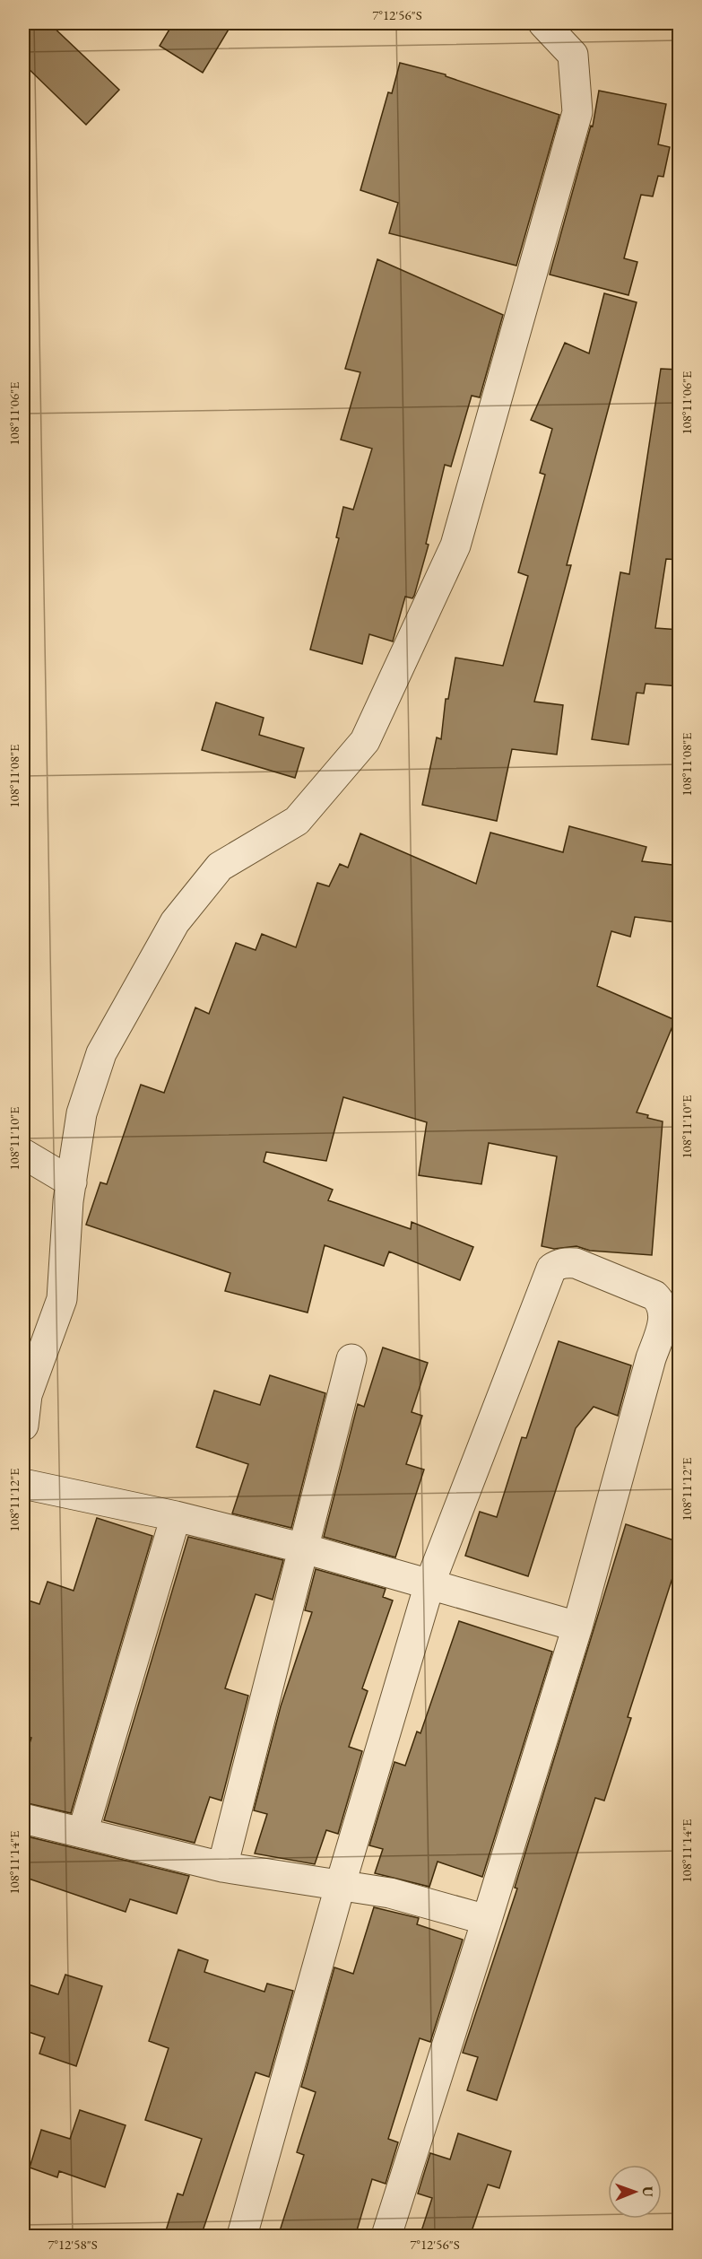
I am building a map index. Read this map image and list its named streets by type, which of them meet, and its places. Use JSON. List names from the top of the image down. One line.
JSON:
{"north":"right","coordinates":["7°12'56\"S","108°11'06\"E","108°11'08\"E","108°11'10\"E","108°11'12\"E","108°11'14\"E","7°12'58\"S"]}
